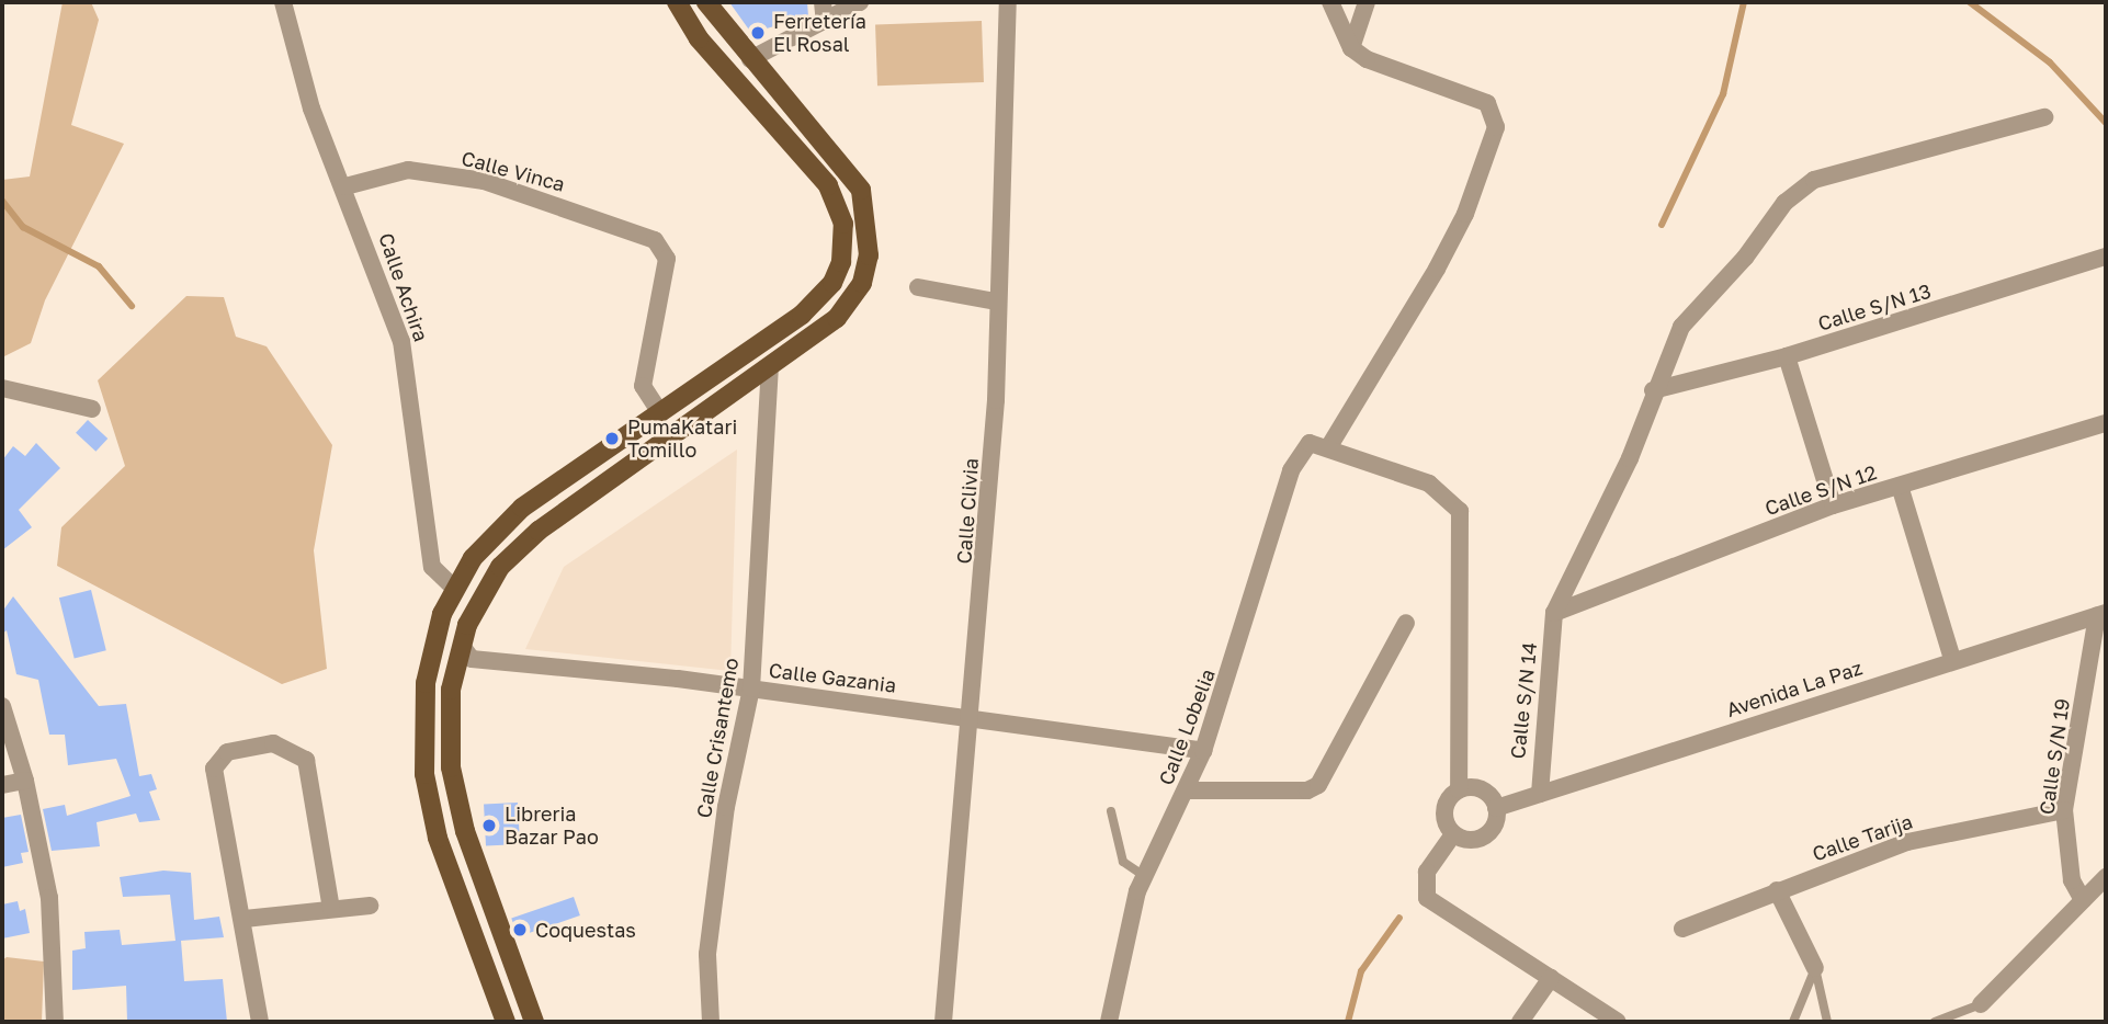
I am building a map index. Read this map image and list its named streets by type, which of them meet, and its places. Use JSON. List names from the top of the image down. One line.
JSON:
{"streets":{"street":["Calle Vinca","Calle Achira","Calle S/N 13","Calle S/N 12","Calle Clivia","Calle Gazania","Avenida La Paz","Calle S/N 14","Calle Lobelia","Calle Crisantemo","Calle S/N 19","Calle Tarija"]},"crossings":[["Calle Vinca","Calle Achira"],["Calle S/N 12","Calle S/N 14"],["Calle Clivia","Calle Gazania"],["Calle Gazania","Calle Lobelia"],["Calle Gazania","Calle Crisantemo"],["Avenida La Paz","Calle S/N 14"],["Avenida La Paz","Calle S/N 19"],["Calle S/N 19","Calle Tarija"]],"places":["Ferretería El Rosal","PumaKatari Tomillo","Libreria Bazar Pao","Coquestas"]}
